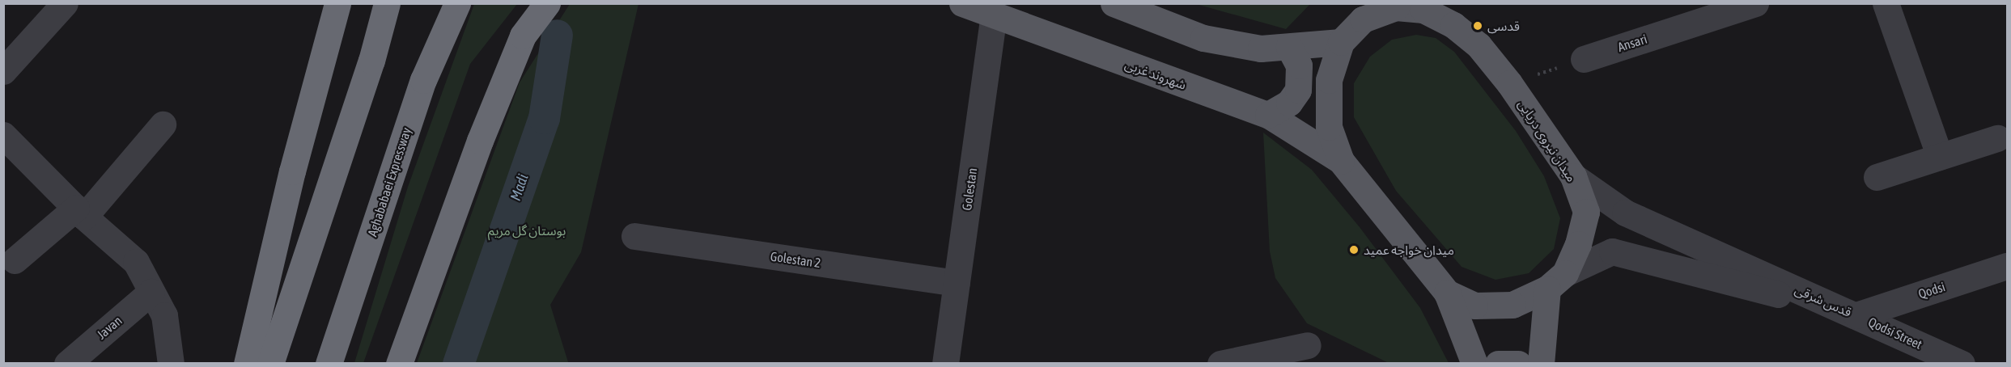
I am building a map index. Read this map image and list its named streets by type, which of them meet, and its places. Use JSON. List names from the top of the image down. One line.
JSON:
{"streets":{"highway":["Aghababaei Expressway"],"main road":["شهروند غربی","میدان نیروی دریایی"],"street":["Ansari","Golestan","Golestan 2","Qodsi","قدس شرقی","Javan","Qodsi Street"]},"crossings":[["شهروند غربی","میدان نیروی دریایی"],["شهروند غربی","Golestan"],["میدان نیروی دریایی","قدس شرقی"],["Golestan","Golestan 2"],["Qodsi","قدس شرقی"],["Qodsi","Qodsi Street"],["قدس شرقی","Qodsi Street"]],"water":["Madi"],"parks":["بوستان گل مریم"],"places":["قدسی","میدان خواجه عمید"]}
